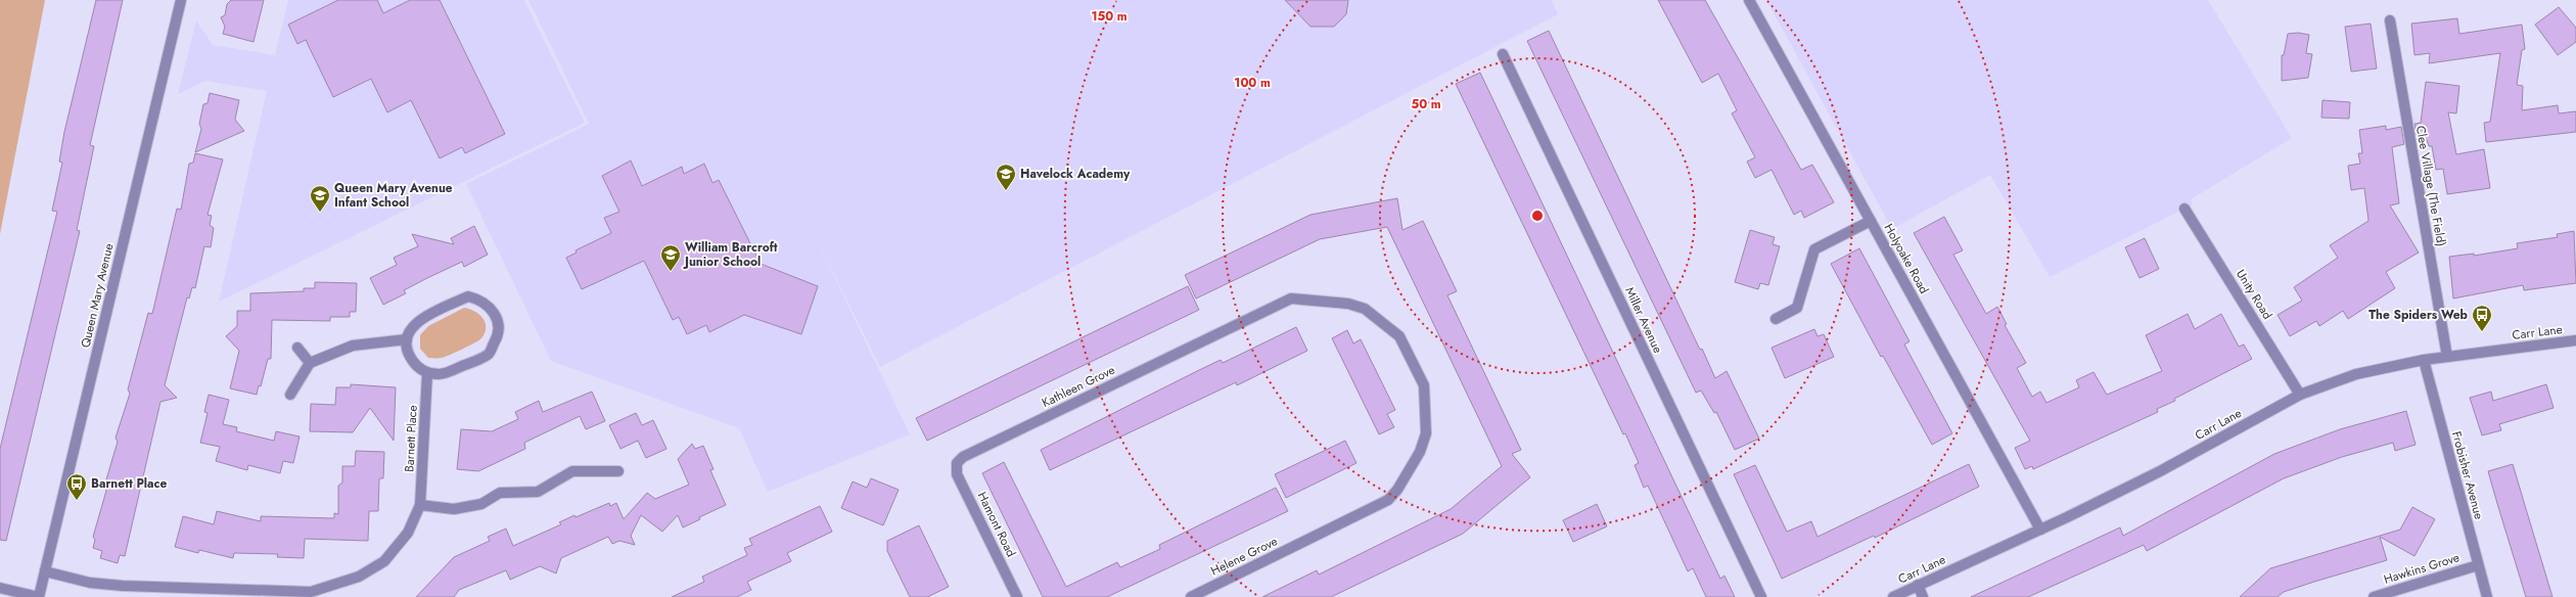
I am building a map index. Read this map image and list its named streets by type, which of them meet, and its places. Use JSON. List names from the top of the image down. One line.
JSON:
{"streets":{"street":["Clee Village (The Field)","Holyoake Road","Unity Road","Queen Mary Avenue","Miller Avenue","Carr Lane","Kathleen Grove","Barnett Place","Frobisher Avenue","Hamont Road","Helene Grove","Hawkins Grove"]},"crossings":[["Clee Village (The Field)","Carr Lane"],["Holyoake Road","Carr Lane"],["Unity Road","Carr Lane"],["Queen Mary Avenue","Barnett Place"],["Carr Lane","Frobisher Avenue"],["Kathleen Grove","Hamont Road"],["Kathleen Grove","Helene Grove"],["Frobisher Avenue","Hawkins Grove"]],"places":{"school or university":["Havelock Academy","Queen Mary Avenue Infant School","William Barcroft Junior School"],"bus stop":["The Spiders Web","Barnett Place"]},"rings":["150 m","100 m","50 m"]}
